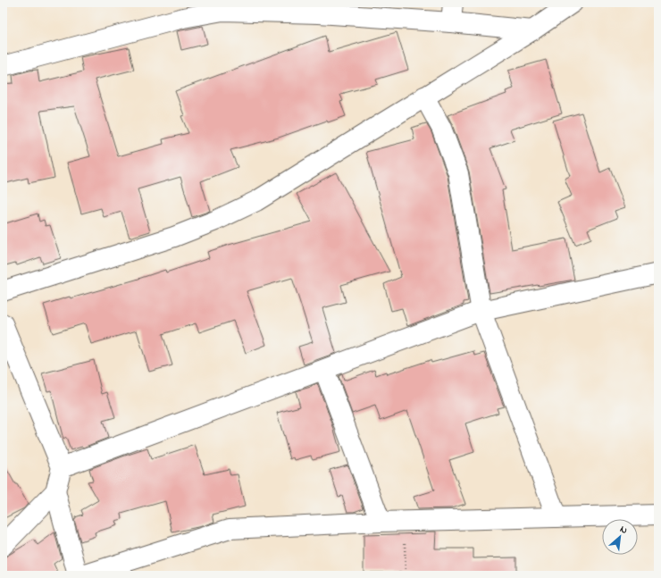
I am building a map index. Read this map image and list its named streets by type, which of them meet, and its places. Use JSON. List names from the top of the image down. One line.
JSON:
{"north":"top right"}
